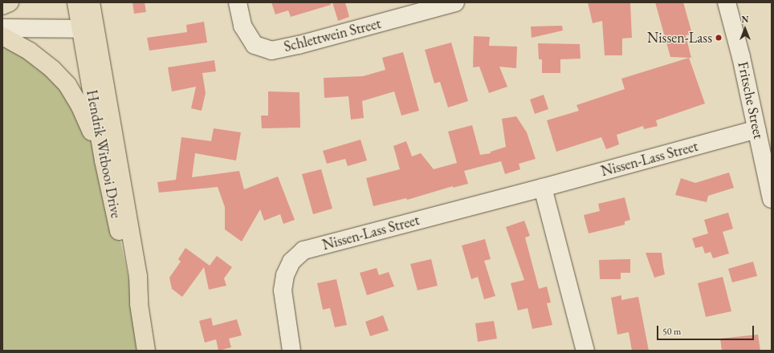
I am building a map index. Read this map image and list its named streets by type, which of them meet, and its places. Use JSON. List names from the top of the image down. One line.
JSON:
{"streets":{"main road":["Hendrik Witbooi Drive"],"street":["Schlettwein Street","Fritsche Street","Nissen-Lass Street"]},"crossings":[["Fritsche Street","Nissen-Lass Street"]],"places":["Nissen-Lass"],"scale_bar":"50 m","north":"top"}
